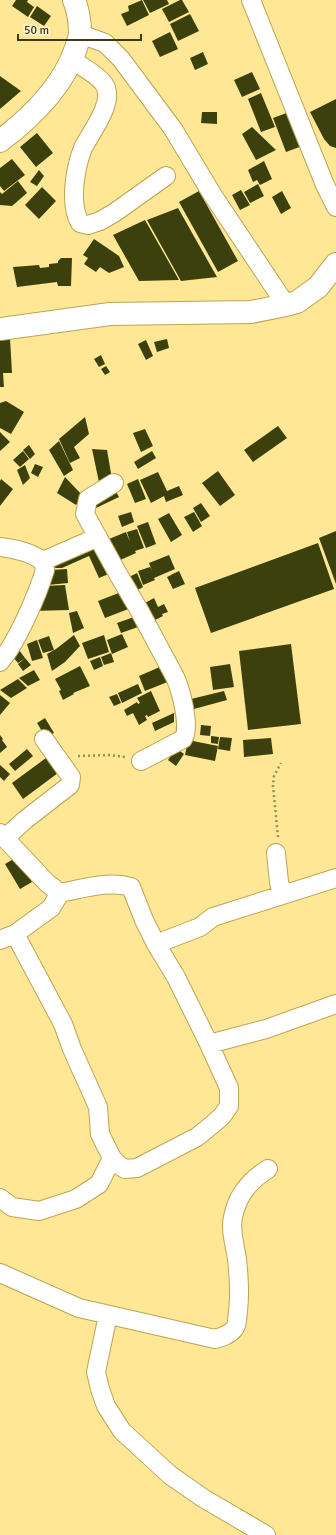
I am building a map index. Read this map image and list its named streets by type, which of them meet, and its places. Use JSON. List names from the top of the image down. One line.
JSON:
{"scale_bar":"50 m"}
